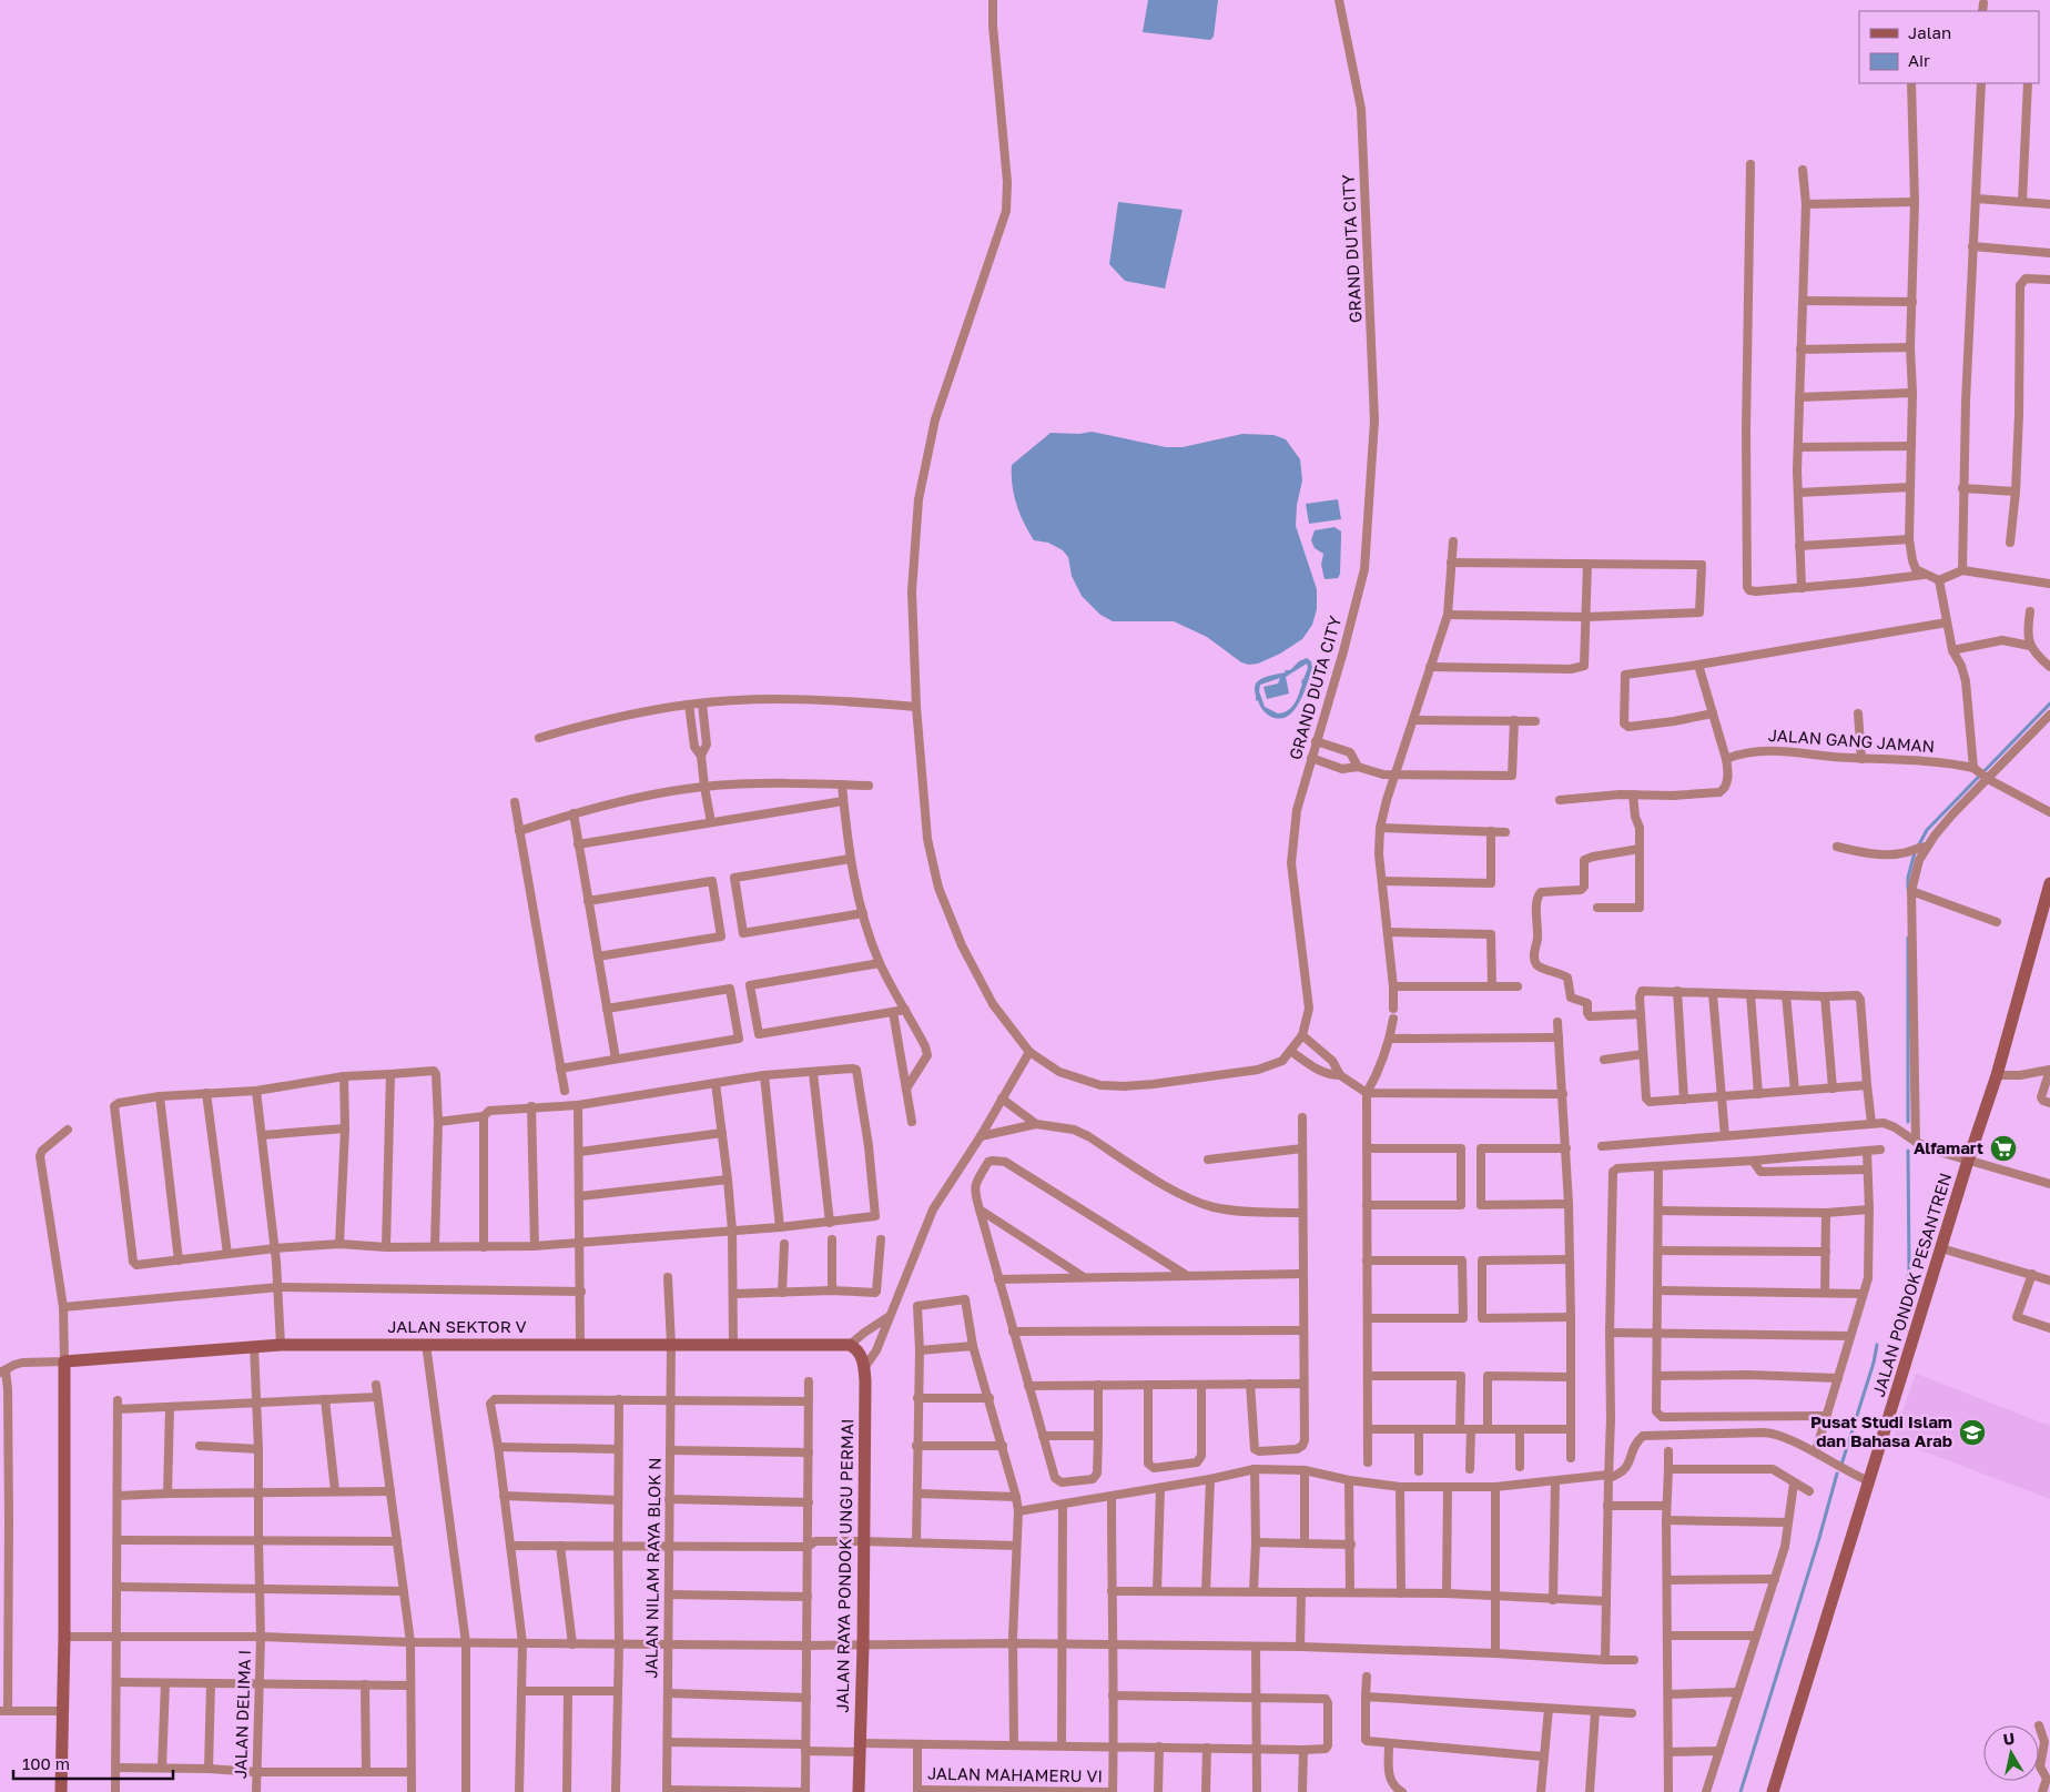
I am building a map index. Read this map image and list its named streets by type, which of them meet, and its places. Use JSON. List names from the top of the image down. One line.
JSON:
{"streets":{"street":["GRAND DUTA CITY","JALAN GANG JAMAN","JALAN PONDOK PESANTREN","JALAN SEKTOR V","JALAN RAYA PONDOK UNGU PERMAI","JALAN NILAM RAYA BLOK N","JALAN DELIMA I","JALAN MAHAMERU VI"]},"crossings":[["JALAN SEKTOR V","JALAN NILAM RAYA BLOK N"],["JALAN SEKTOR V","JALAN DELIMA I"]],"places":{"supermarket":["Alfamart"],"school or university":["Pusat Studi Islam dan Bahasa Arab"]},"legend":["Jalan","Air"],"scale_bar":"100 m","north":"top"}
